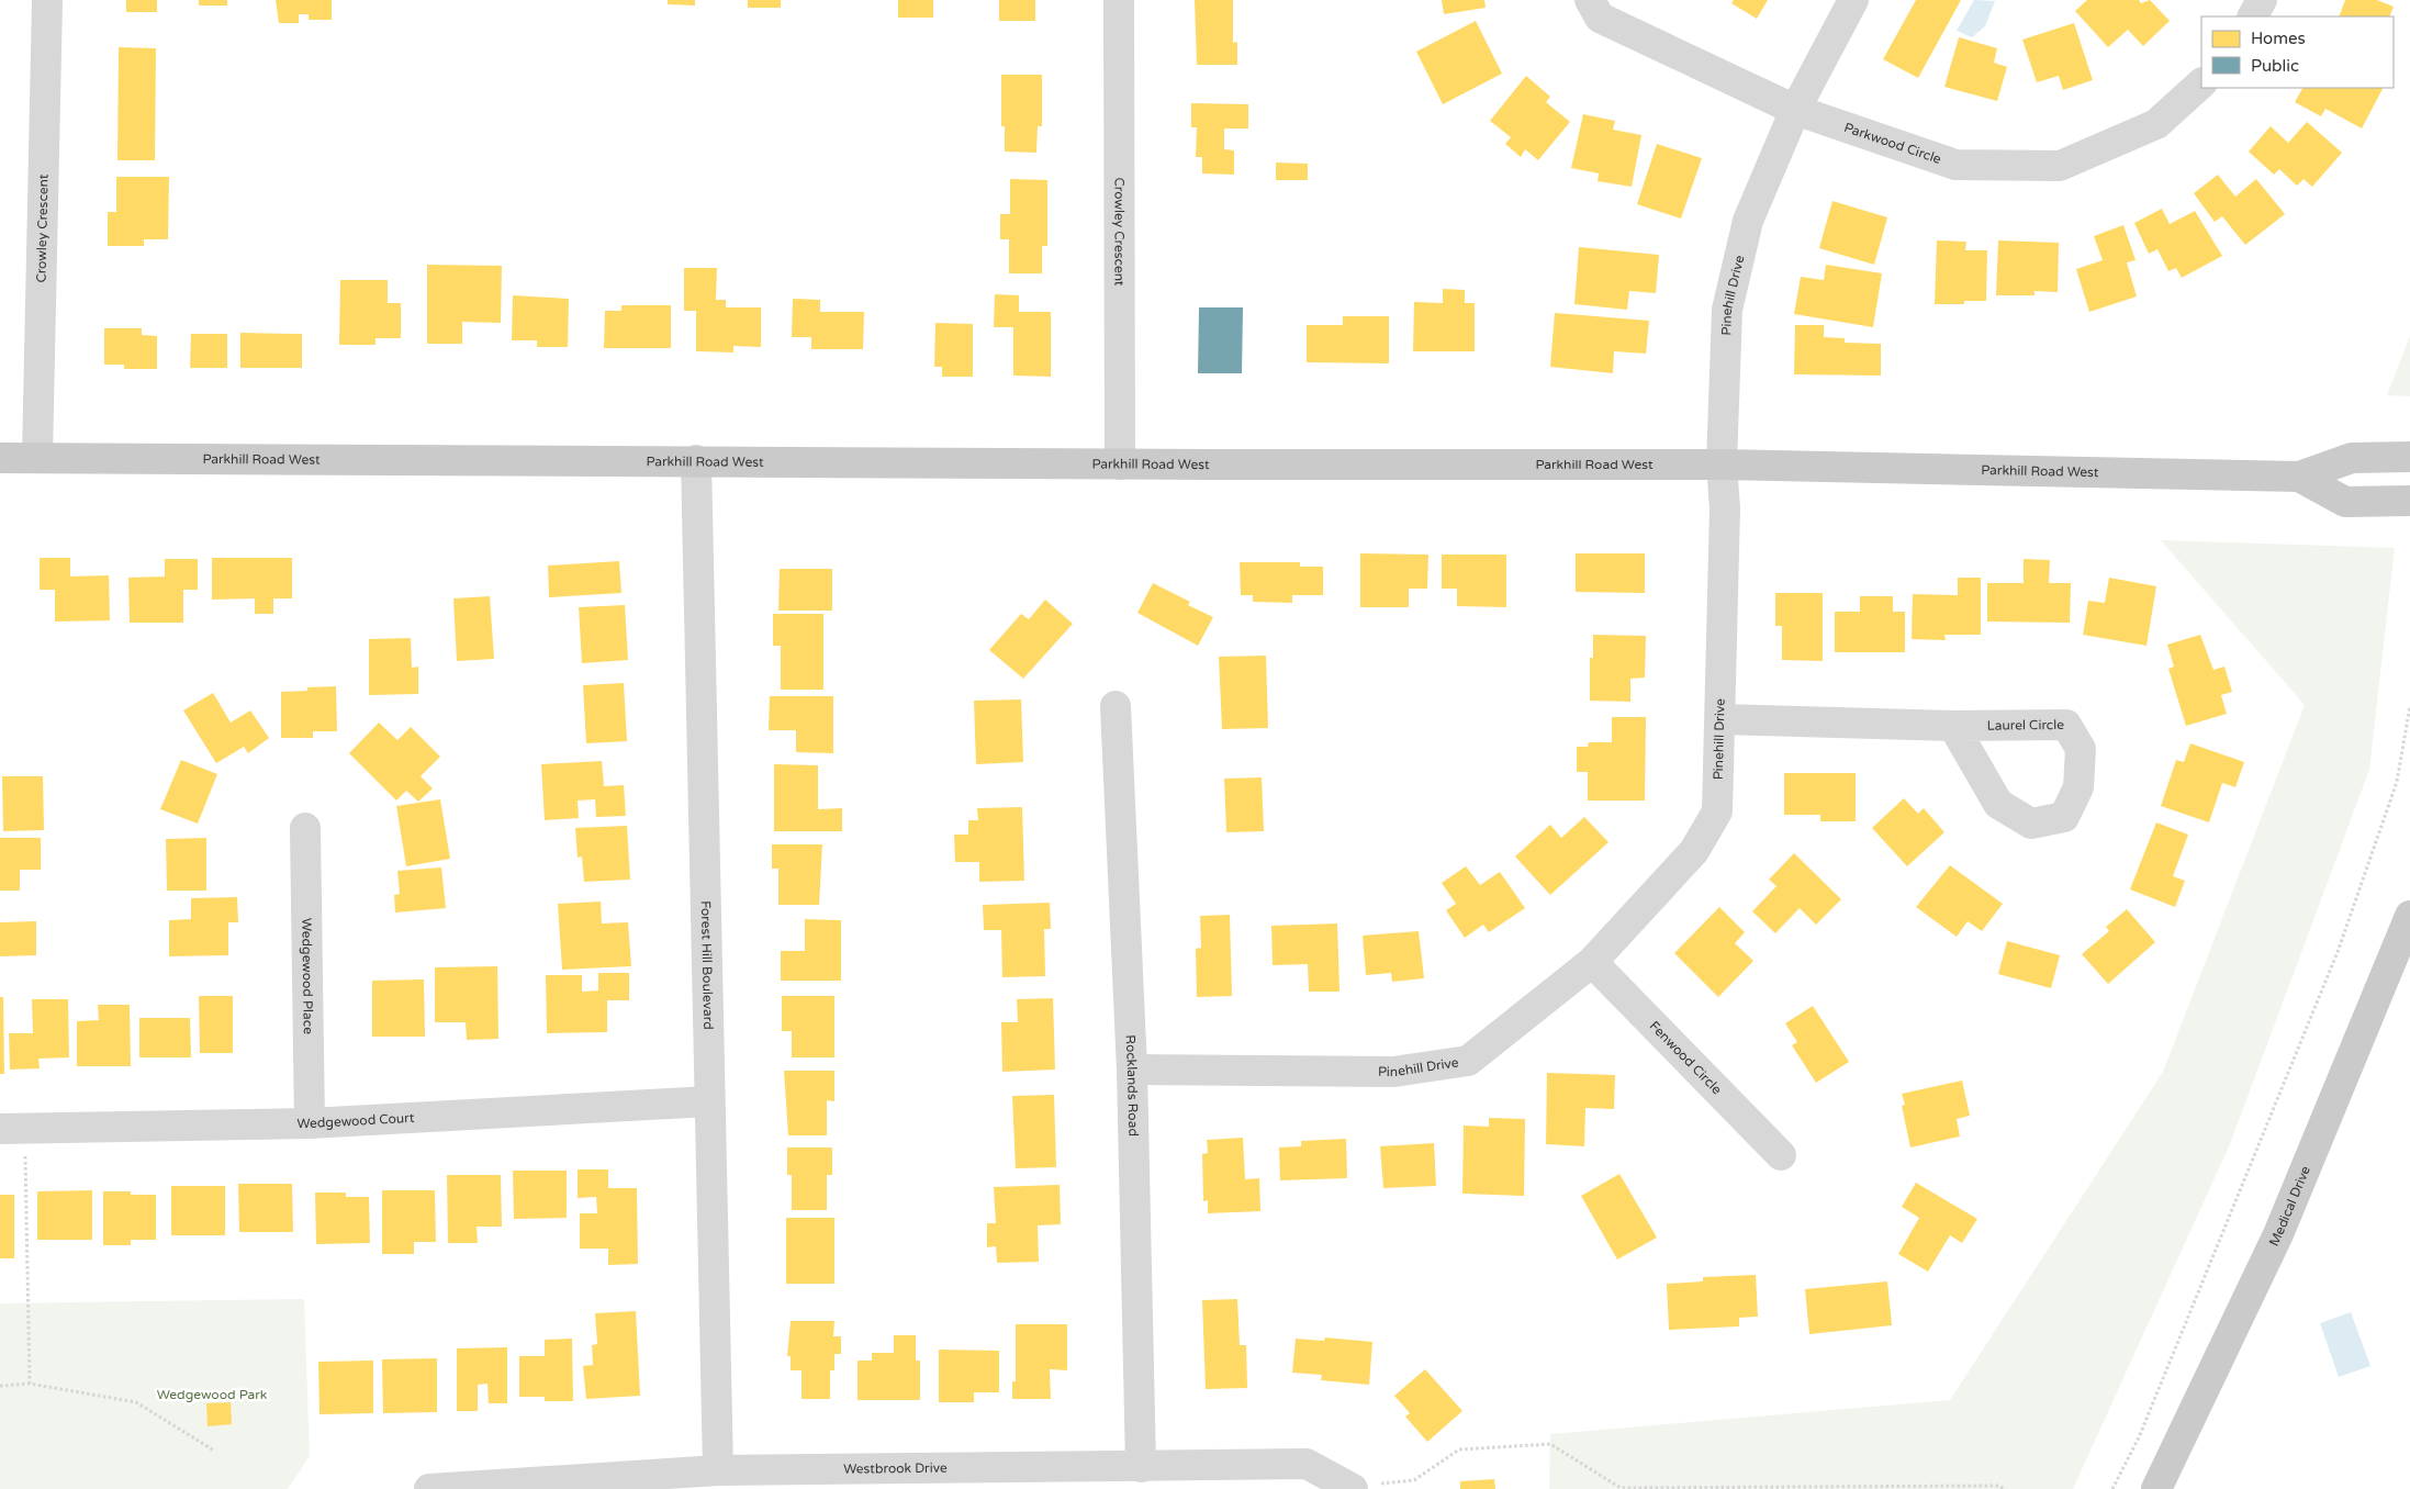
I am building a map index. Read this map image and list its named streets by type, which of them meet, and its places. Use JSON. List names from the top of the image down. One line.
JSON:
{"streets":{"main road":["Parkhill Road West","Medical Drive"],"street":["Parkwood Circle","Crowley Crescent","Pinehill Drive","Forest Hill Boulevard","Wedgewood Place","Fenwood Circle","Rocklands Road","Wedgewood Court","Westbrook Drive"]},"crossings":[["Parkwood Circle","Pinehill Drive"],["Crowley Crescent","Parkhill Road West"],["Pinehill Drive","Parkhill Road West"],["Pinehill Drive","Fenwood Circle"],["Pinehill Drive","Rocklands Road"],["Parkhill Road West","Forest Hill Boulevard"],["Forest Hill Boulevard","Wedgewood Court"],["Forest Hill Boulevard","Westbrook Drive"],["Wedgewood Place","Wedgewood Court"],["Rocklands Road","Westbrook Drive"]],"parks":["Wedgewood Park"],"legend":["Homes","Public"]}
